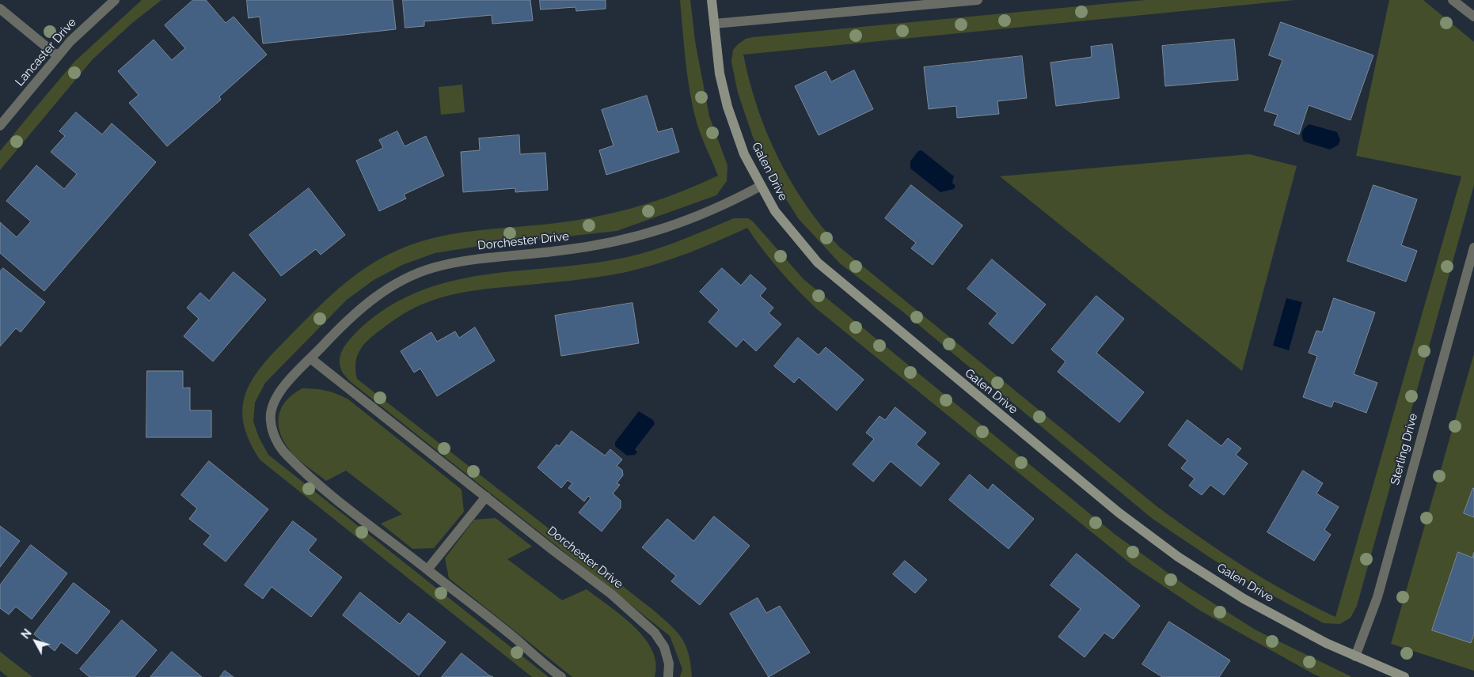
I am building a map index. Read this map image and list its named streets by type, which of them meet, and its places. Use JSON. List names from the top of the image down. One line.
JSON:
{"streets":{"street":["Lancaster Drive","Galen Drive","Dorchester Drive","Sterling Drive"]},"crossings":[["Galen Drive","Dorchester Drive"],["Galen Drive","Sterling Drive"]],"north":"top left"}
